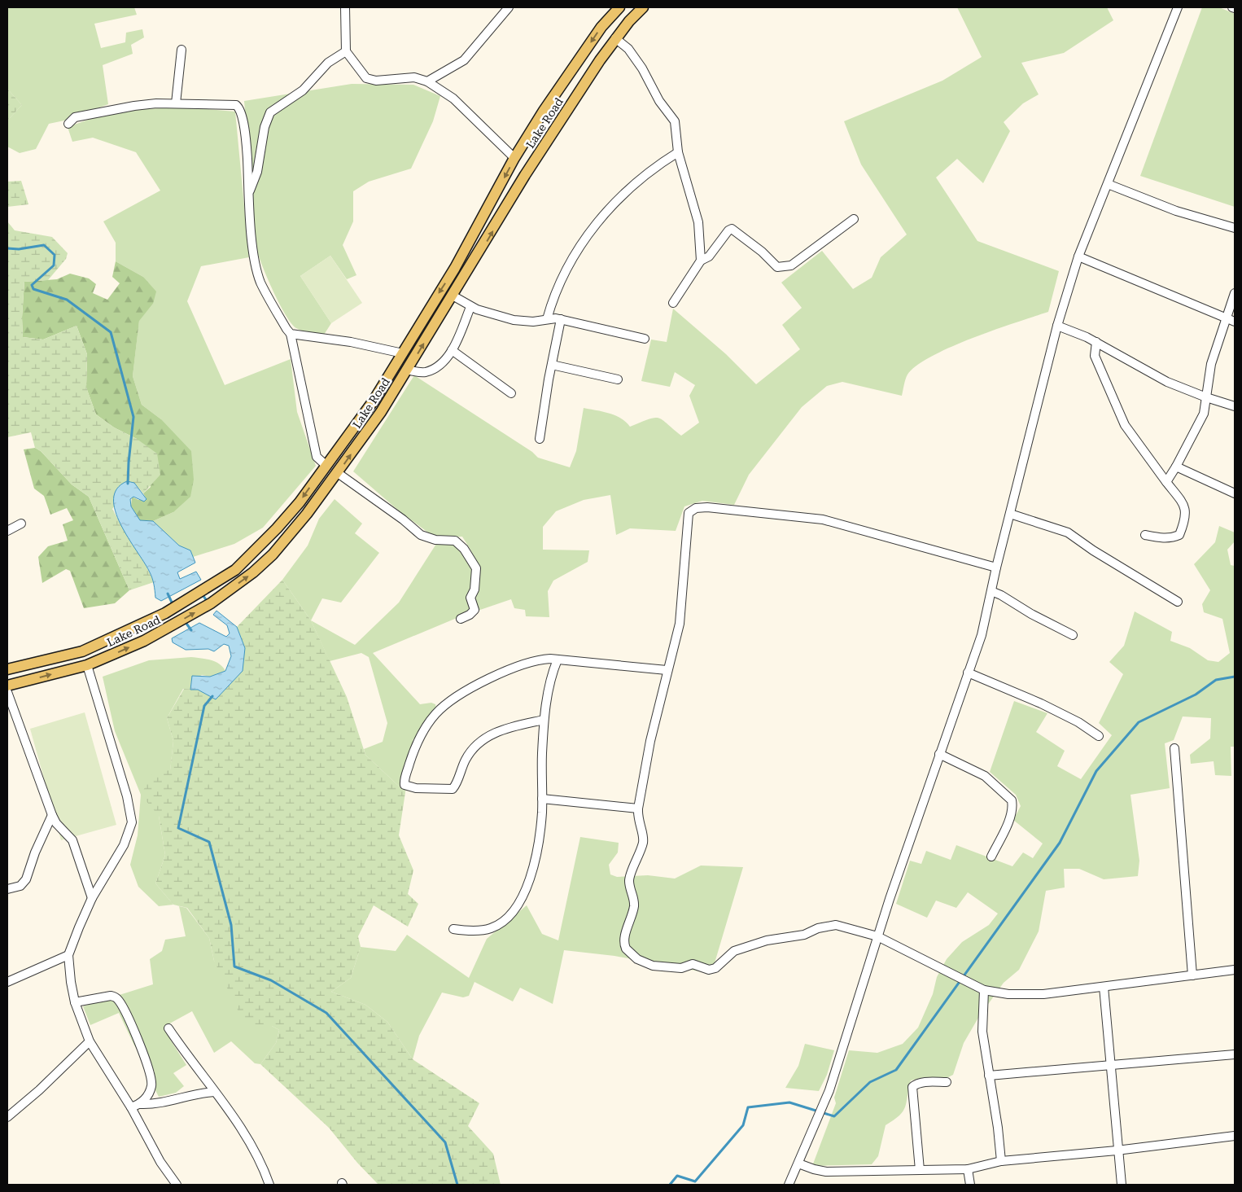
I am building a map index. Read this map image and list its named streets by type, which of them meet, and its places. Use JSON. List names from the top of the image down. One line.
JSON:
{"streets":{"main road":["Lake Road"]}}
